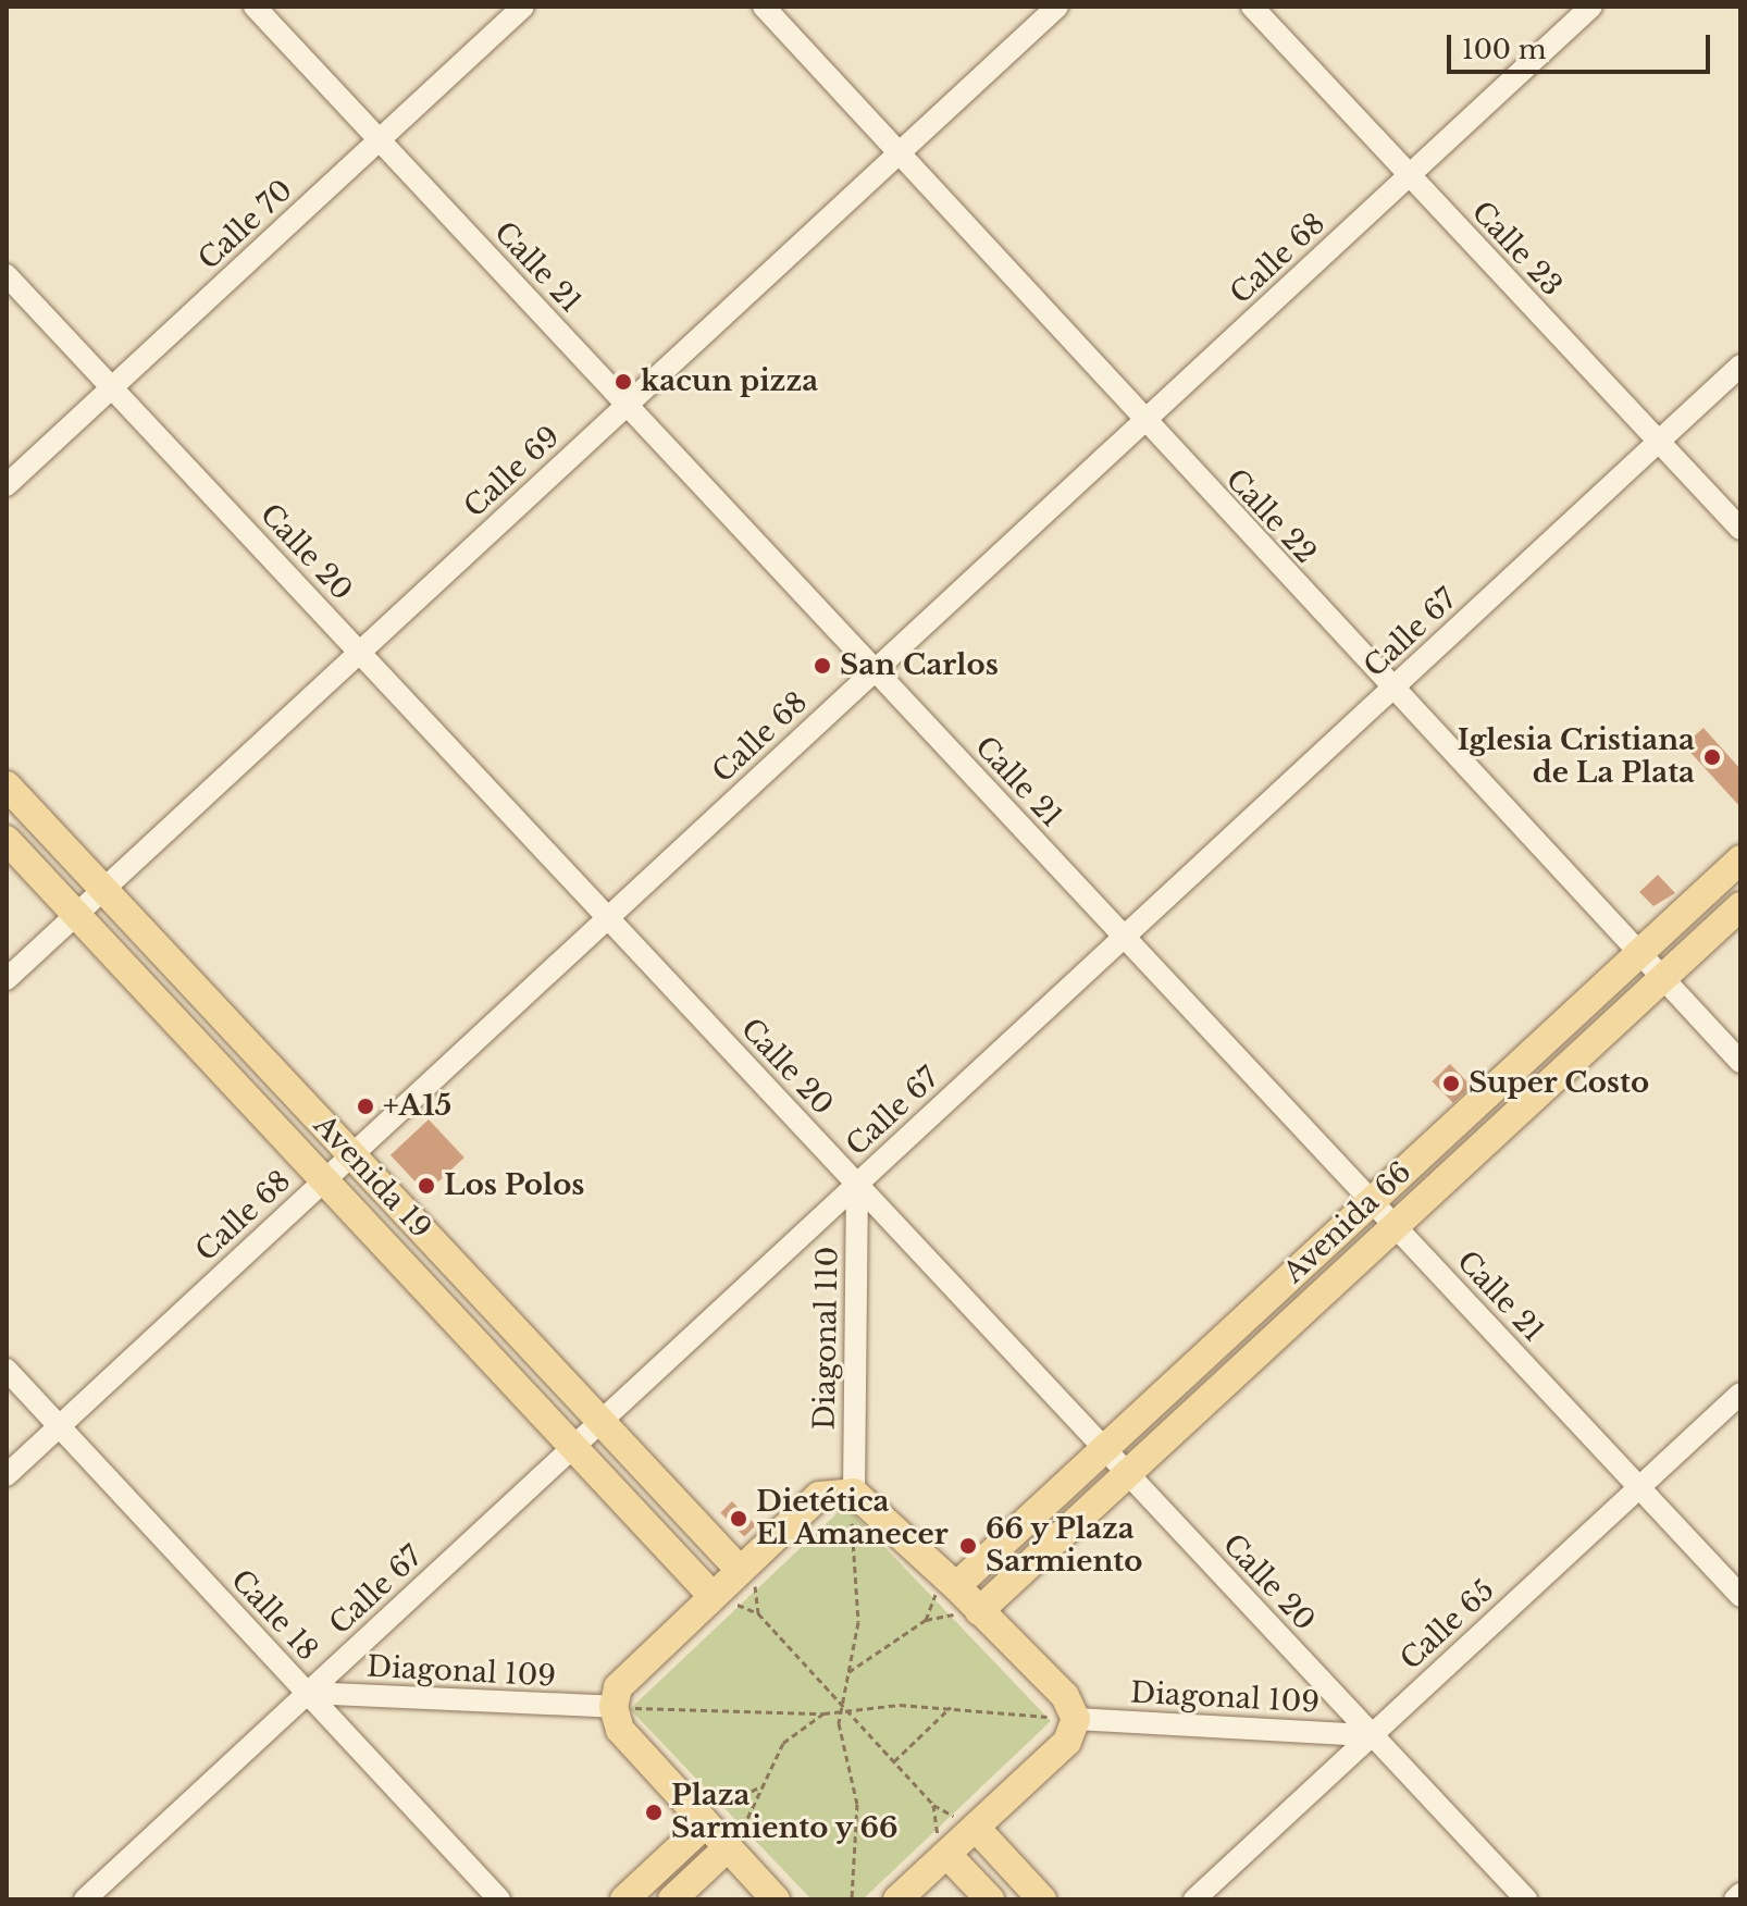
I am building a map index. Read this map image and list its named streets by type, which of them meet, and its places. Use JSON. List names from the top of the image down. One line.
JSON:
{"streets":{"main road":["Avenida 19","Avenida 66"],"street":["Calle 70","Calle 23","Calle 68","Calle 21","Calle 69","Calle 22","Calle 20","Calle 67","Diagonal 110","Calle 18","Calle 65","Diagonal 109"]},"crossings":[["Calle 70","Calle 21"],["Calle 70","Calle 20"],["Calle 23","Calle 68"],["Calle 23","Calle 67"],["Calle 68","Calle 21"],["Calle 68","Calle 22"],["Calle 68","Calle 20"],["Calle 68","Avenida 19"],["Calle 68","Calle 18"],["Calle 21","Calle 69"],["Calle 21","Calle 67"],["Calle 21","Avenida 66"],["Calle 21","Calle 65"],["Calle 69","Calle 22"],["Calle 69","Calle 20"],["Calle 69","Avenida 19"],["Calle 22","Calle 67"],["Calle 22","Avenida 66"],["Calle 20","Calle 67"],["Calle 20","Avenida 66"],["Calle 20","Diagonal 110"],["Calle 20","Calle 65"],["Calle 20","Diagonal 109"],["Calle 67","Avenida 19"],["Calle 67","Diagonal 110"],["Calle 67","Calle 18"],["Calle 67","Diagonal 109"],["Calle 18","Diagonal 109"],["Calle 65","Diagonal 109"]],"places":["kacun pizza","San Carlos","Iglesia Cristiana de La Plata","Super Costo","+A15","Los Polos","Dietética El Amanecer","66 y Plaza Sarmiento","Plaza Sarmiento y 66"],"scale_bar":"100 m"}
